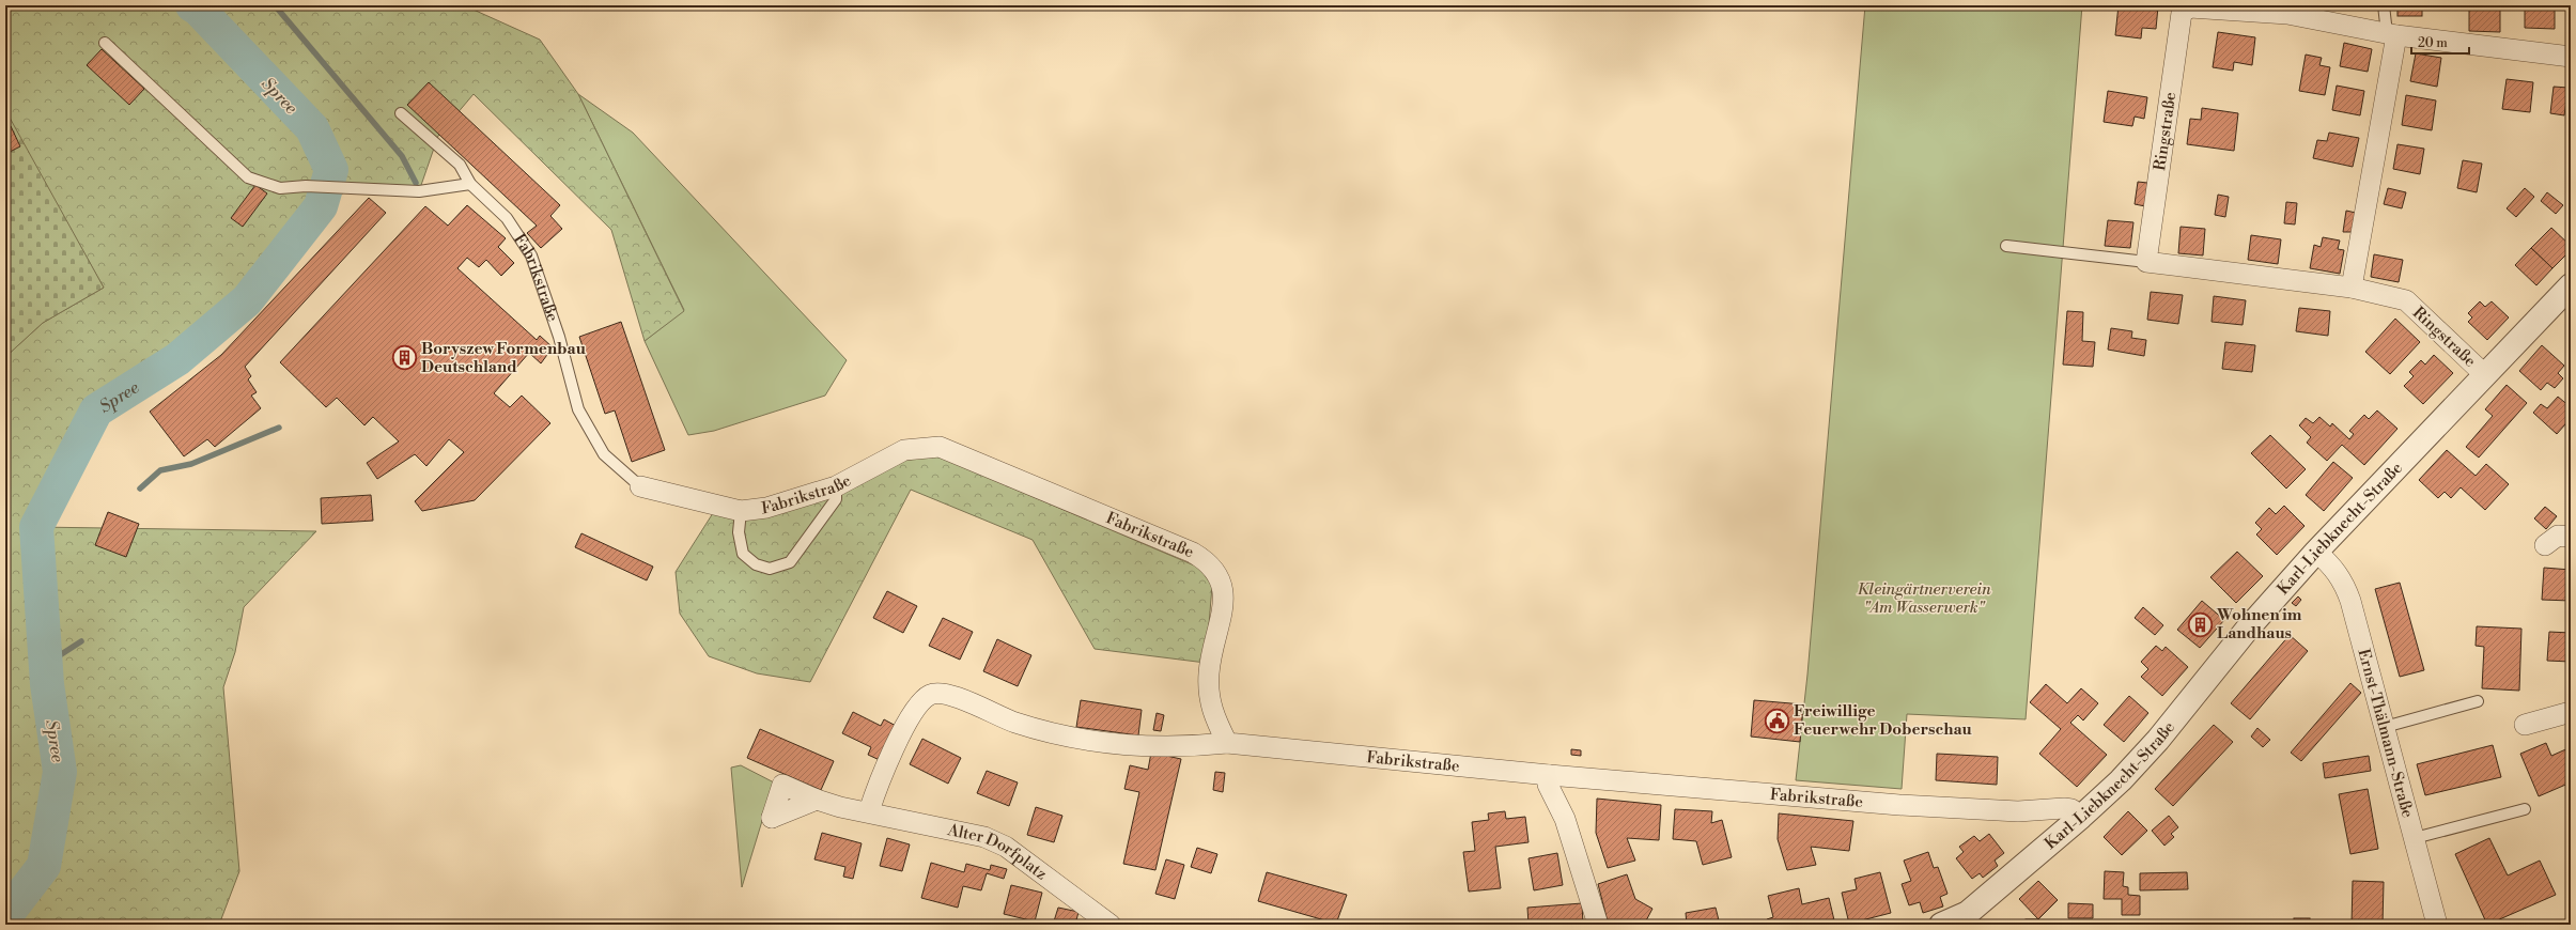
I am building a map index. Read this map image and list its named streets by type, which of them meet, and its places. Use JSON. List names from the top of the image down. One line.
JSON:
{"streets":{"street":["Ringstraße","Fabrikstraße","Karl-Liebknecht-Straße","Ernst-Thälmann-Straße","Alter Dorfplatz"]},"crossings":[["Ringstraße","Karl-Liebknecht-Straße"],["Fabrikstraße","Karl-Liebknecht-Straße"],["Fabrikstraße","Alter Dorfplatz"],["Karl-Liebknecht-Straße","Ernst-Thälmann-Straße"]],"water":["Spree"],"parks":["Kleingärtnerverein \"Am Wasserwerk\""],"places":{"building":["Boryszew Formenbau Deutschland","Wohnen im Landhaus"],"public building":["Freiwillige Feuerwehr Doberschau"]},"scale_bar":"20 m"}
